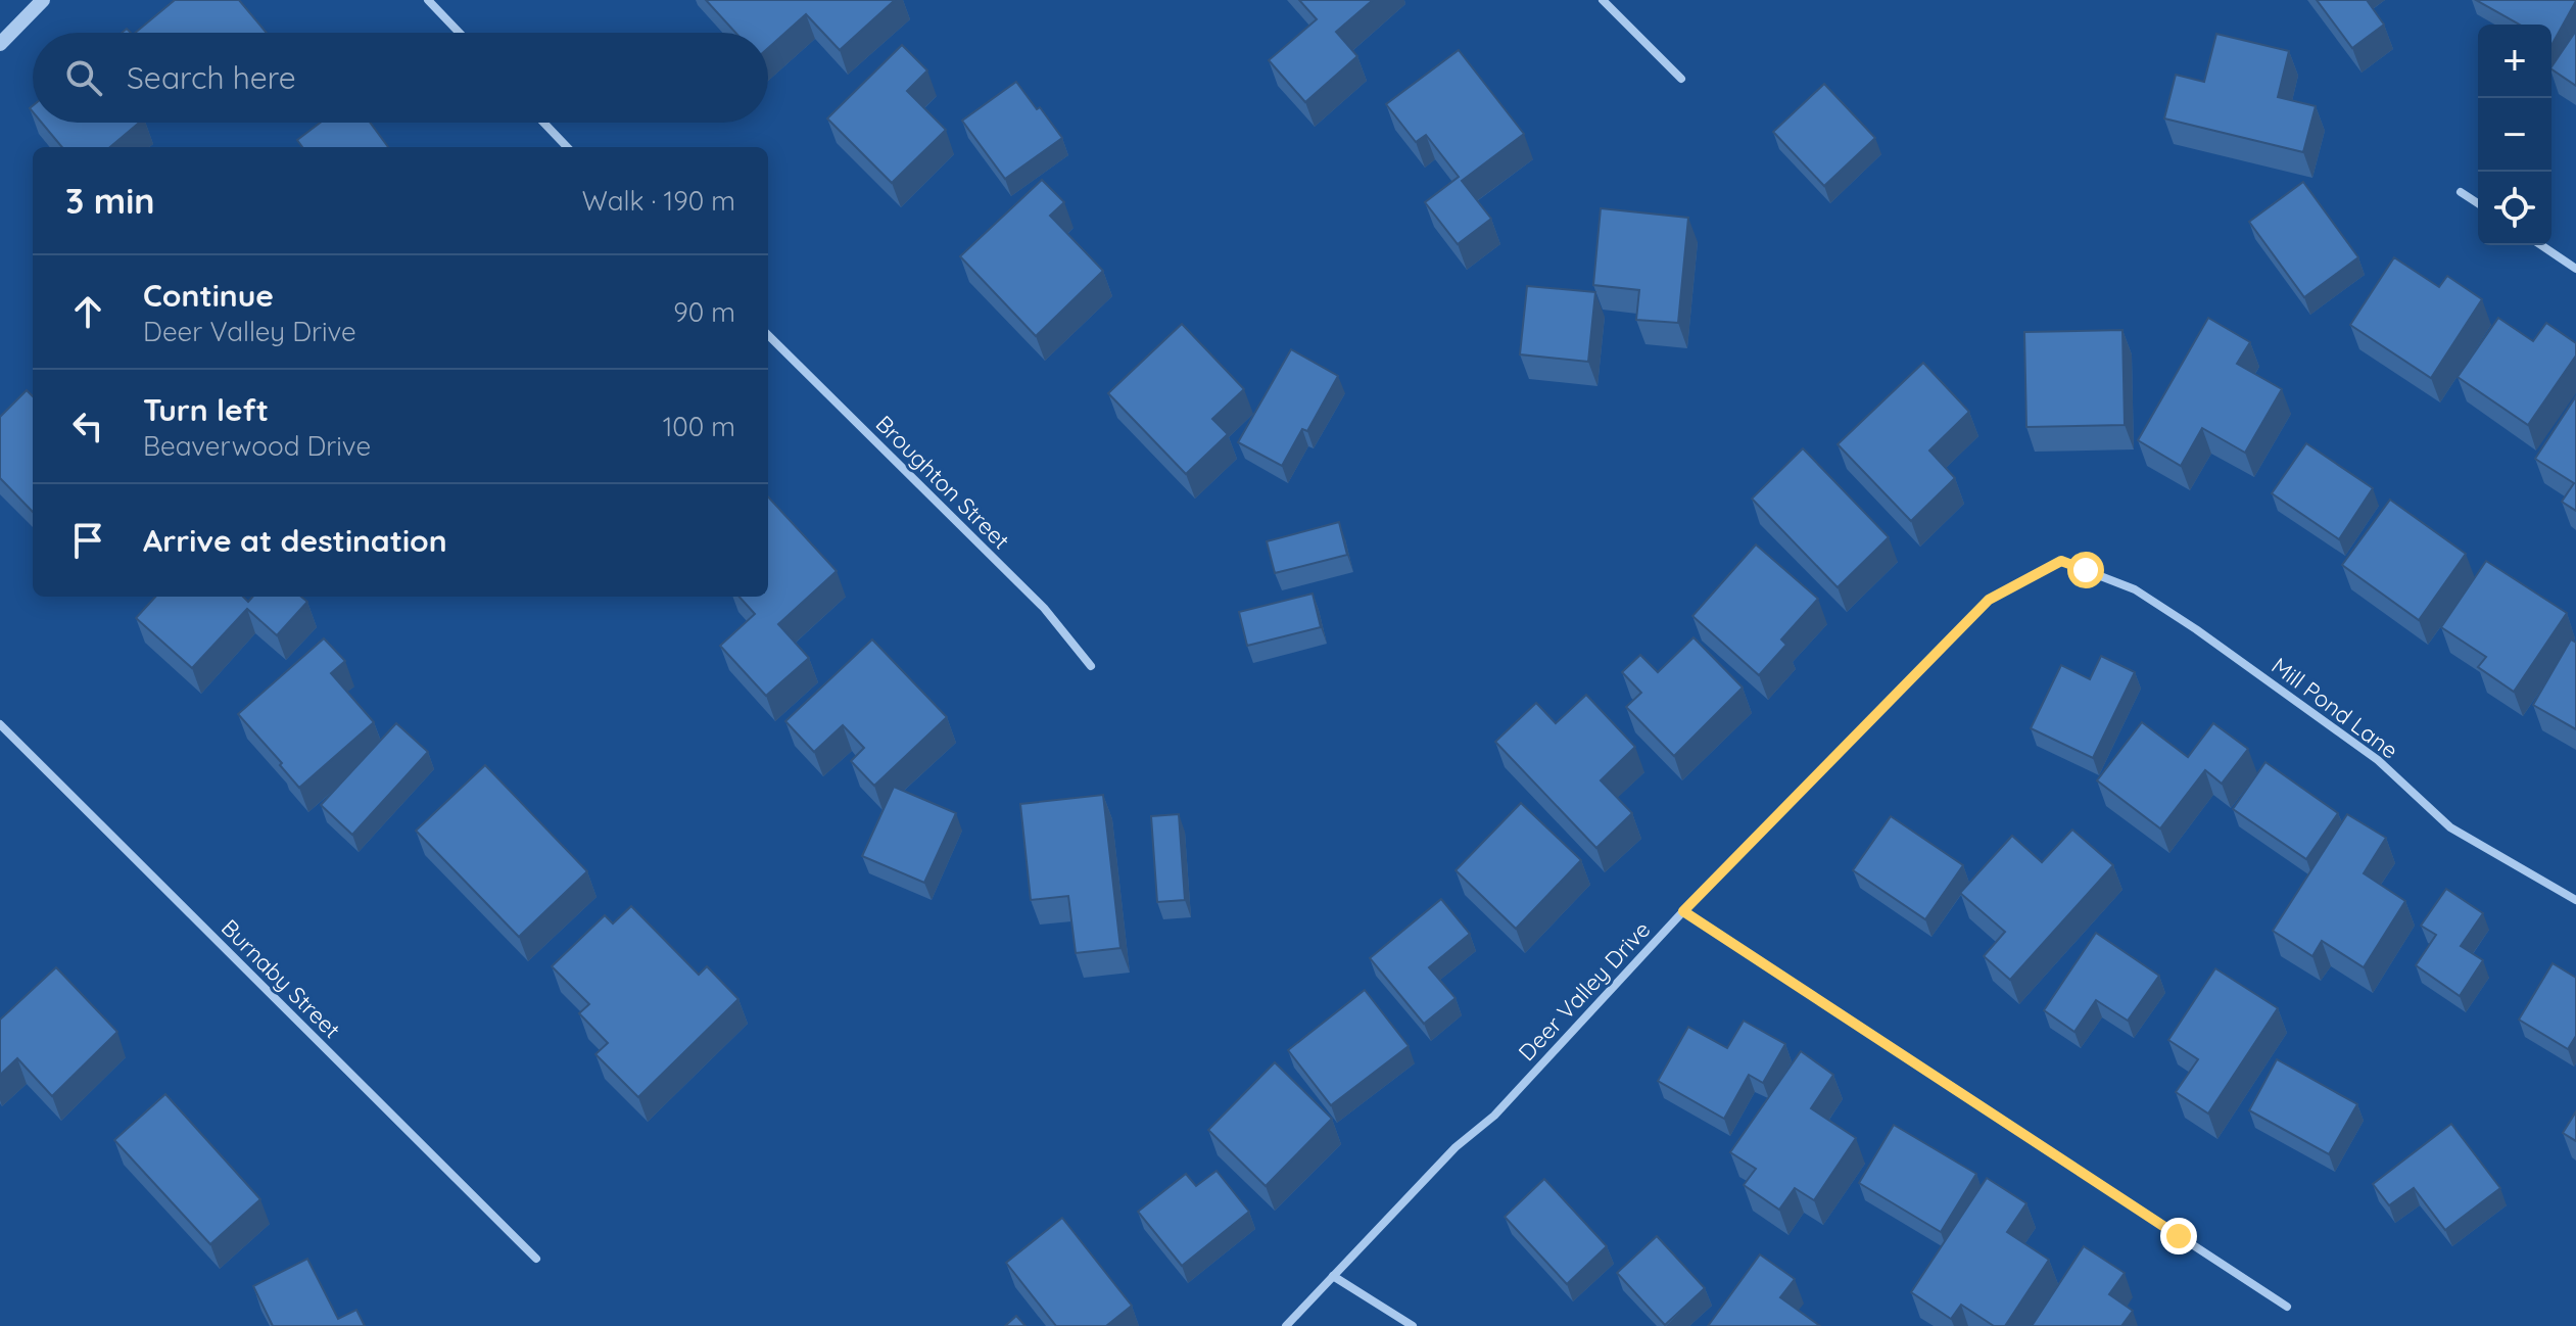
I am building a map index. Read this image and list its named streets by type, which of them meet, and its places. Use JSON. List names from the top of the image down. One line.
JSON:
{"streets":{"street":["Broughton Street","Mill Pond Lane","Burnaby Street","Deer Valley Drive"]},"crossings":[["Mill Pond Lane","Deer Valley Drive"]],"page":{"map_buttons":["+","−"],"search":"Search here","heading":["3 min","Walk · 190 m"],"list":[["Continue","Deer Valley Drive","90 m"],["Turn left","Beaverwood Drive","100 m"],"Arrive at destination"]}}
